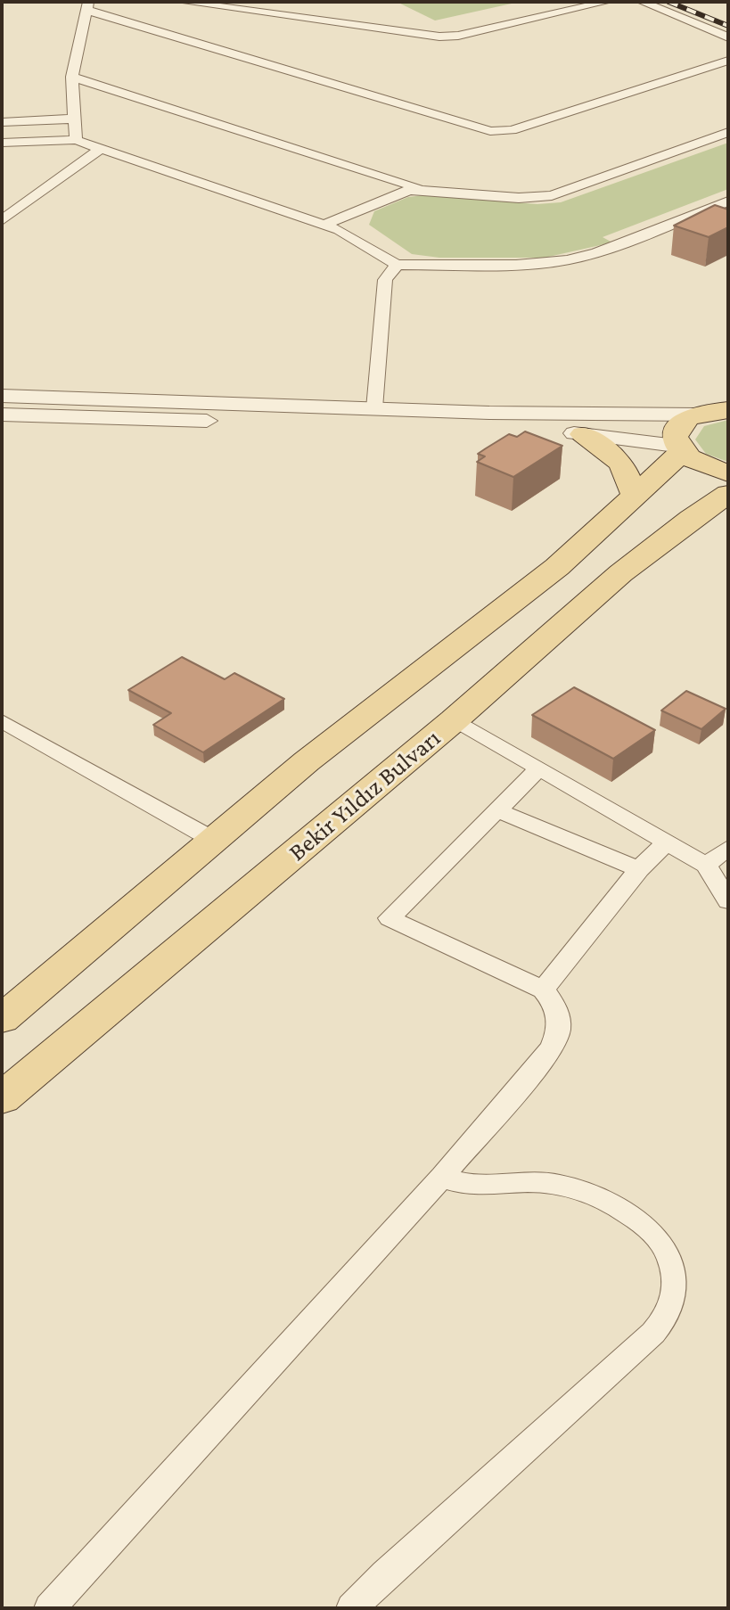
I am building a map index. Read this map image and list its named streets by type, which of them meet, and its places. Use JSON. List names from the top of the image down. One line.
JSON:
{"streets":{"main road":["Bekir Yıldız Bulvarı"]}}
